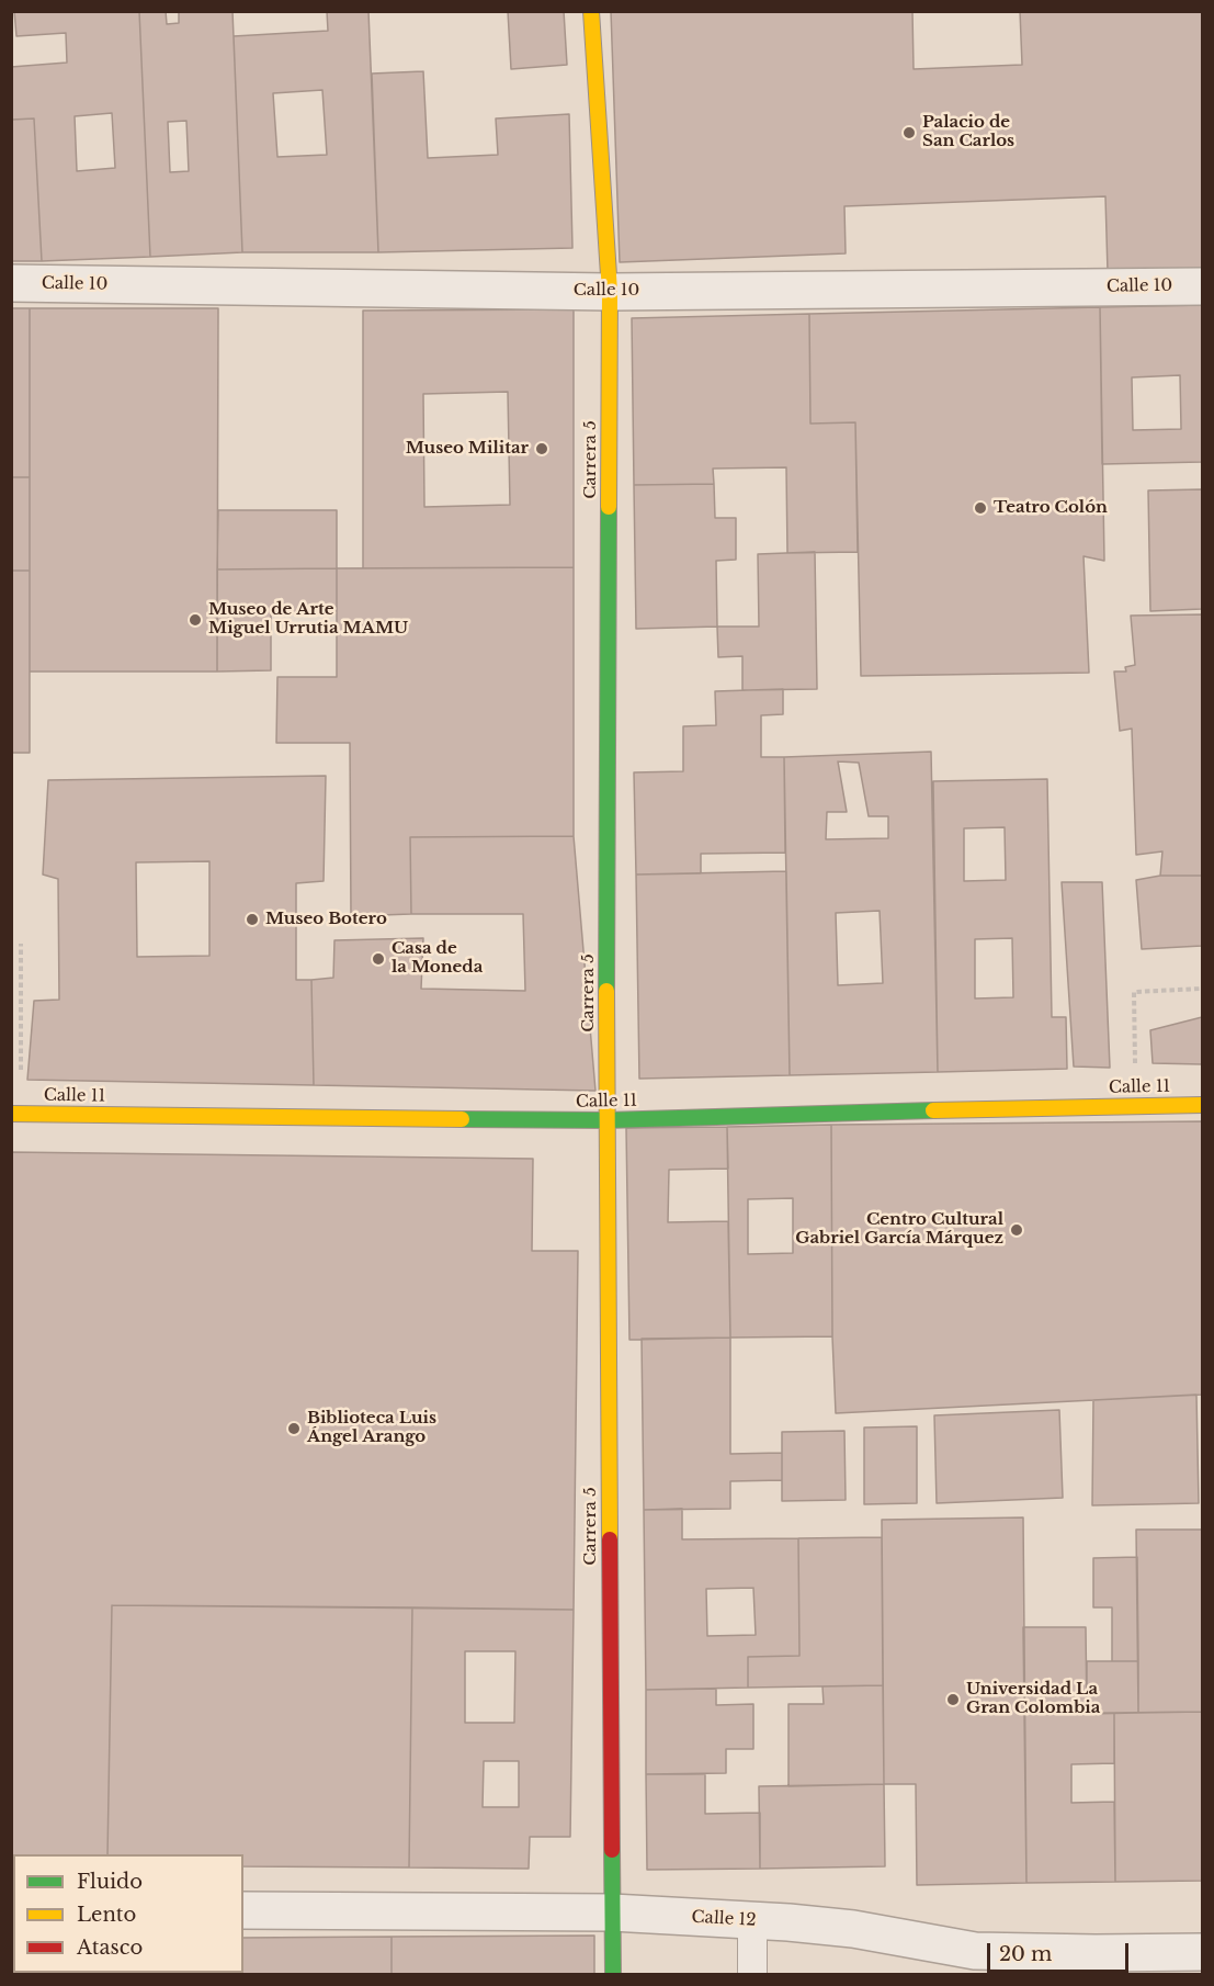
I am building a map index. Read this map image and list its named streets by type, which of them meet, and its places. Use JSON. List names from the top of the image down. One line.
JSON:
{"streets":{"street":["Calle 10","Carrera 5","Calle 11","Calle 12"]},"crossings":[["Calle 10","Carrera 5"],["Carrera 5","Calle 11"],["Carrera 5","Calle 12"]],"places":["Palacio de San Carlos","Museo Militar","Teatro Colón","Museo de Arte Miguel Urrutia MAMU","Museo Botero","Casa de la Moneda","Centro Cultural Gabriel García Márquez","Biblioteca Luis Ángel Arango","Universidad La Gran Colombia"],"legend":["Fluido","Lento","Atasco"],"scale_bar":"20 m"}
